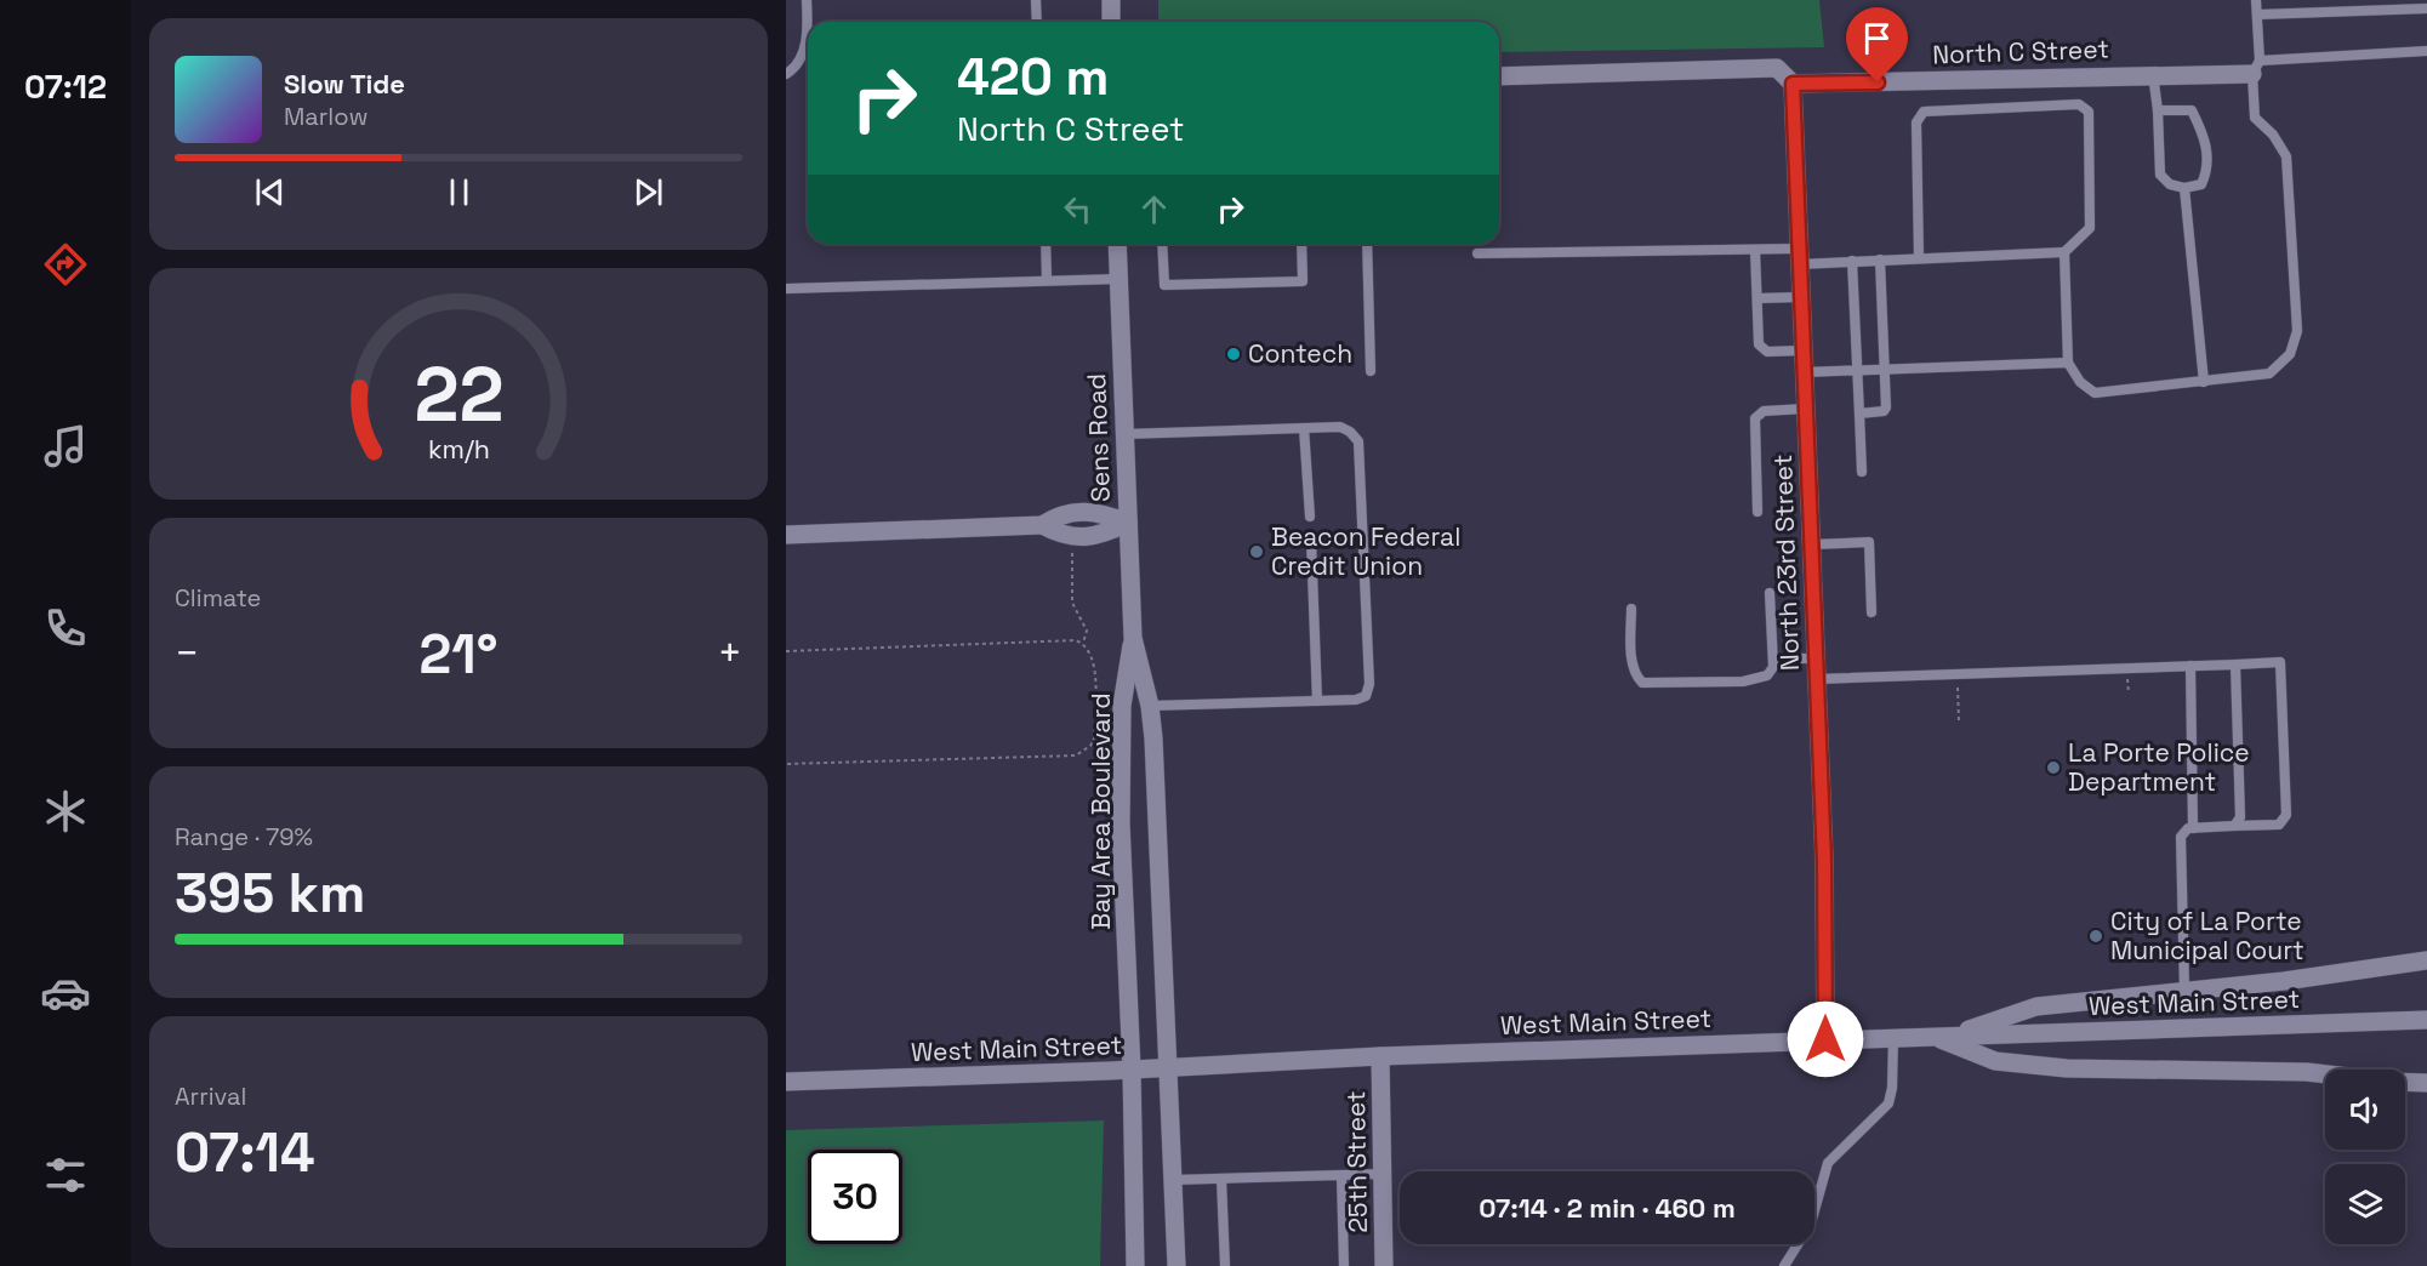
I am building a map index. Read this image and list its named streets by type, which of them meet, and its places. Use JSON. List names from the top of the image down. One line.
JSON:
{"streets":{"main road":["North C Street","Sens Road","North 23rd Street","Bay Area Boulevard","West Main Street","25th Street"]},"crossings":[["North C Street","North 23rd Street"],["Sens Road","Bay Area Boulevard"],["North 23rd Street","West Main Street"],["Bay Area Boulevard","West Main Street"],["West Main Street","25th Street"]],"places":["Contech","Beacon Federal Credit Union","La Porte Police Department","City of La Porte Municipal Court"],"page":{"tabs":"07:12","turn":["420 m","North C Street"],"song":["Slow Tide","Marlow"],"tile":["Climate",["Range · 79%","395 km"],["Arrival","07:14"]],"heat":["−","21°","+"],"limit":"30","trip":"07:14 · 2 min · 460 m","gauge":["22","km/h"]}}
